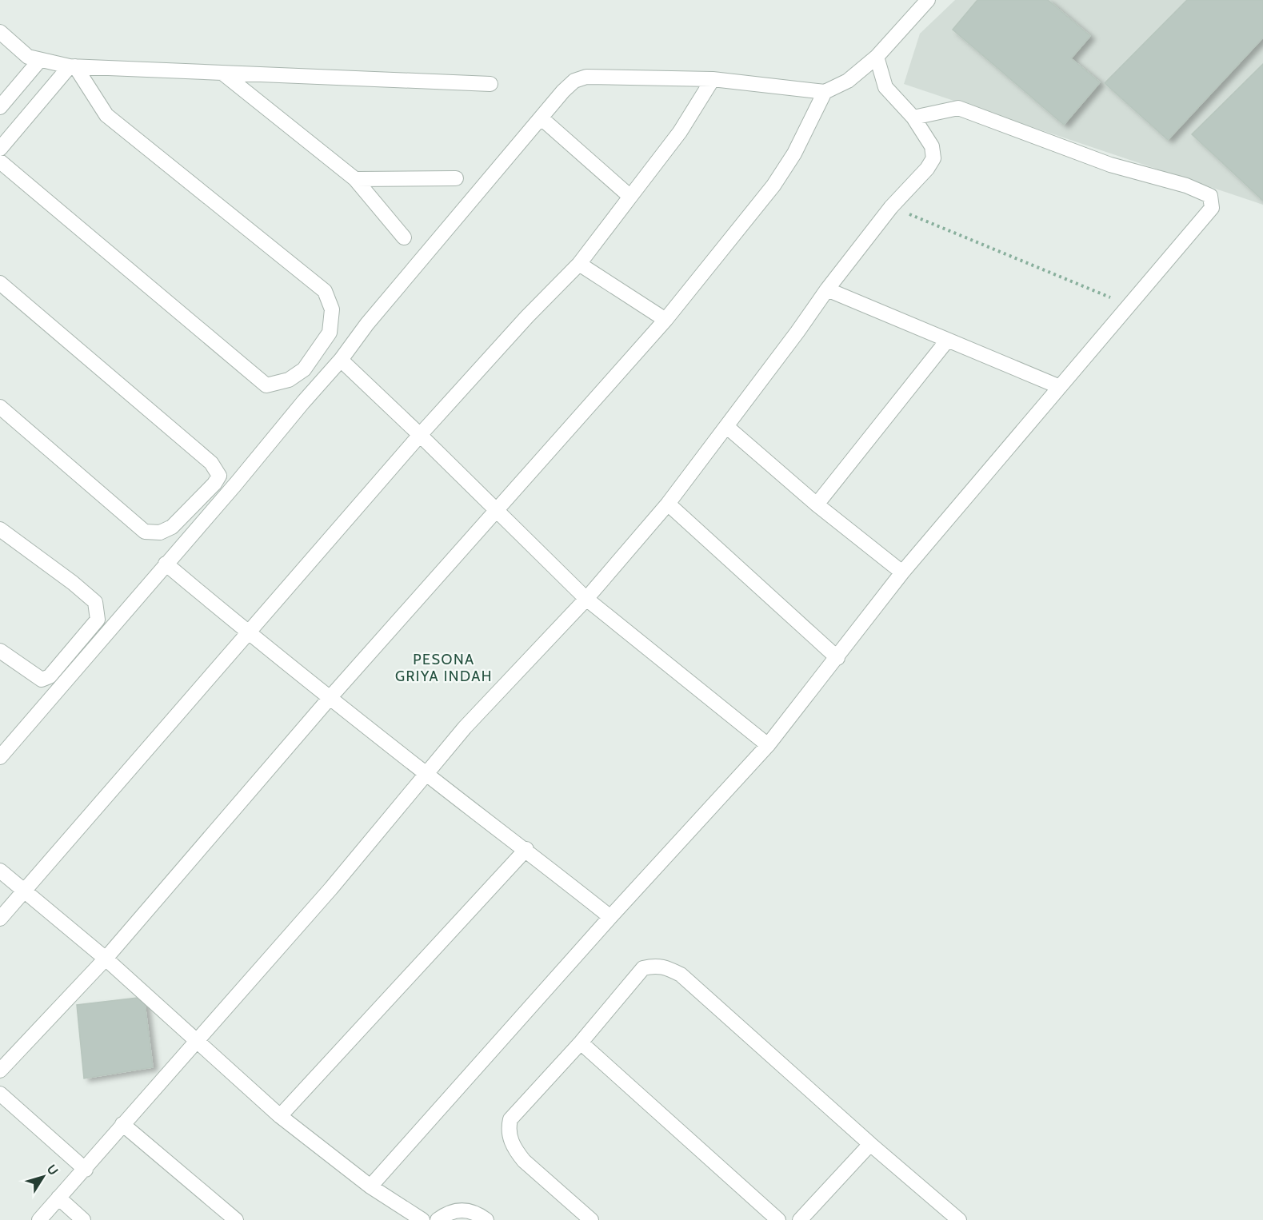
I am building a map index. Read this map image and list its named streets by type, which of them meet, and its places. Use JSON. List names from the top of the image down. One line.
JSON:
{"districts":["PESONA GRIYA INDAH"],"north":"top right"}
